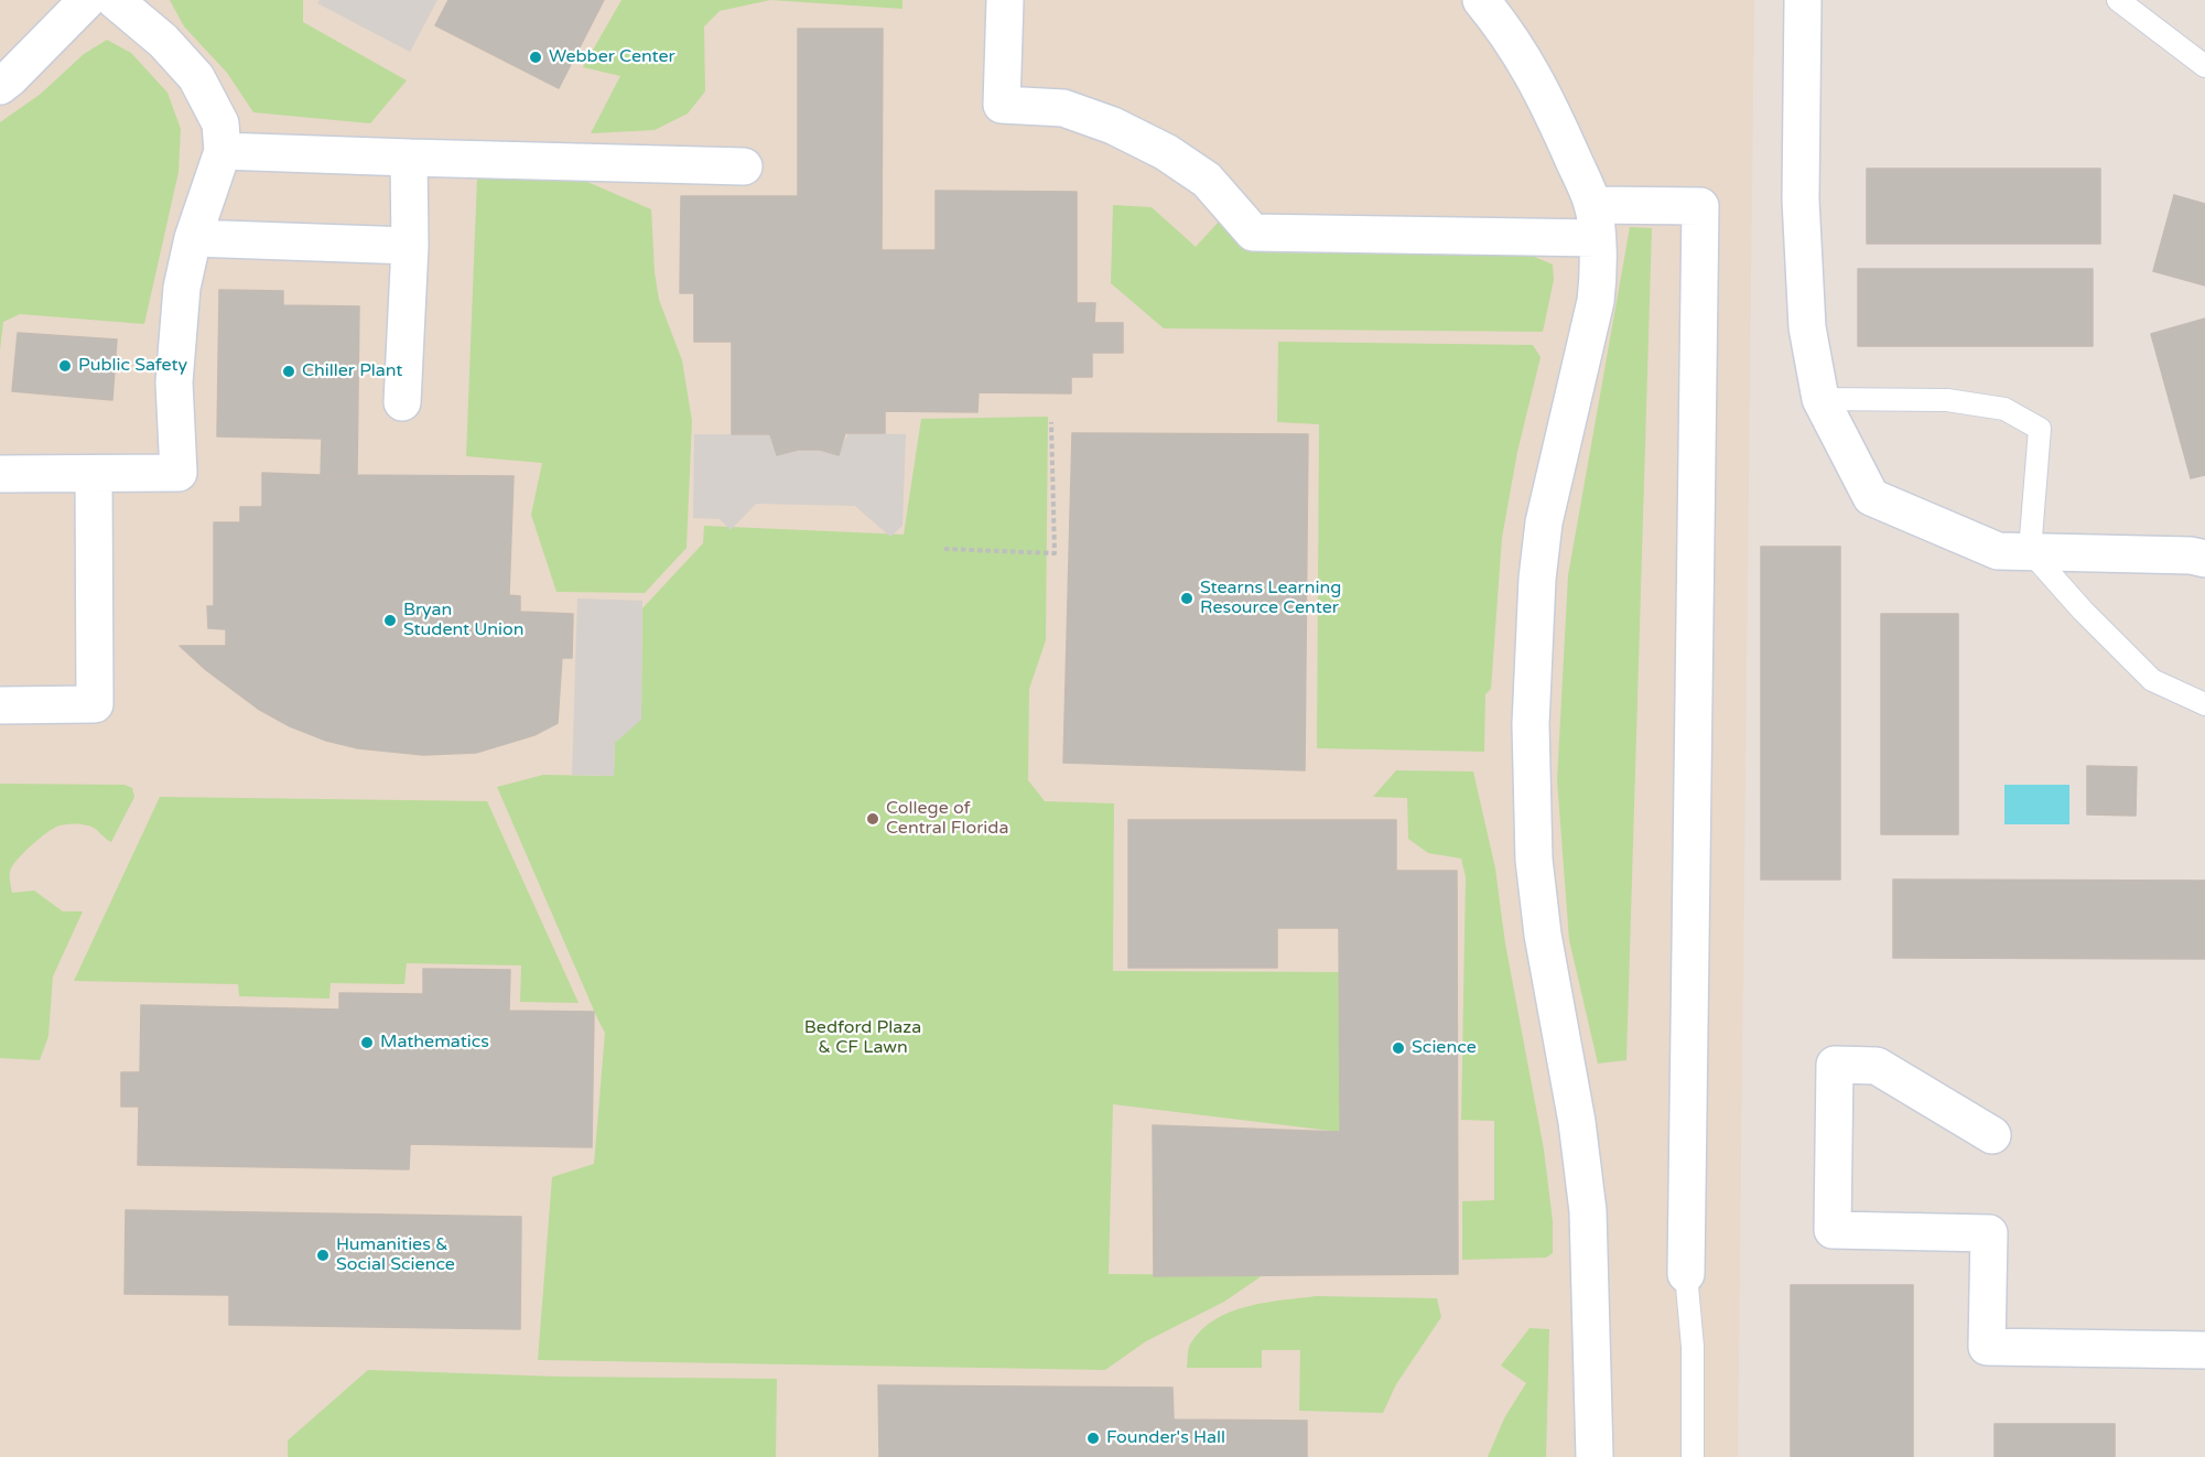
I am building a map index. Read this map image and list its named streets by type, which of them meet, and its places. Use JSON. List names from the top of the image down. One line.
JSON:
{"parks":["Bedford Plaza & CF Lawn"],"places":["Webber Center","Public Safety","Chiller Plant","Stearns Learning Resource Center","Bryan Student Union","College of Central Florida","Mathematics","Science","Humanities & Social Science","Founder's Hall"]}
